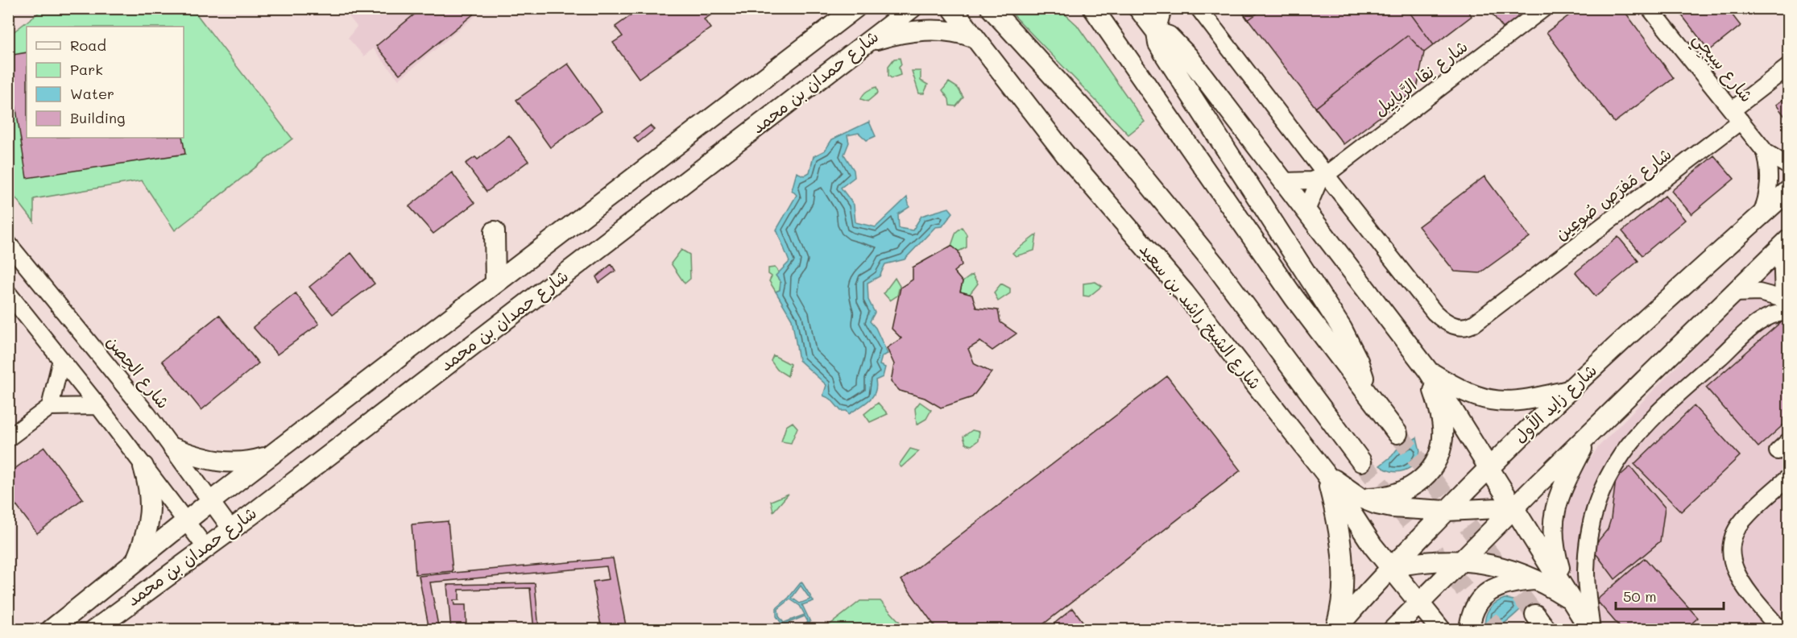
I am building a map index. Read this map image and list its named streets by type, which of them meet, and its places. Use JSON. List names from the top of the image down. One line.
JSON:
{"streets":{"main road":["شارع حمدان بن محمد","شارع الشيخ راشد بن سعيد","شارع زايد الأول"],"street":["شارع سِيجِي","شارع نِقا الرَّيايِيل","شارع مَفرَص صُوعِين","شارع الحِصن"]},"crossings":[["شارع سِيجِي","شارع مَفرَص صُوعِين"],["شارع نِقا الرَّيايِيل","شارع مَفرَص صُوعِين"],["شارع حمدان بن محمد","شارع الحِصن"],["شارع الشيخ راشد بن سعيد","شارع زايد الأول"]],"legend":["Road","Park","Water","Building"],"scale_bar":"50 m"}
